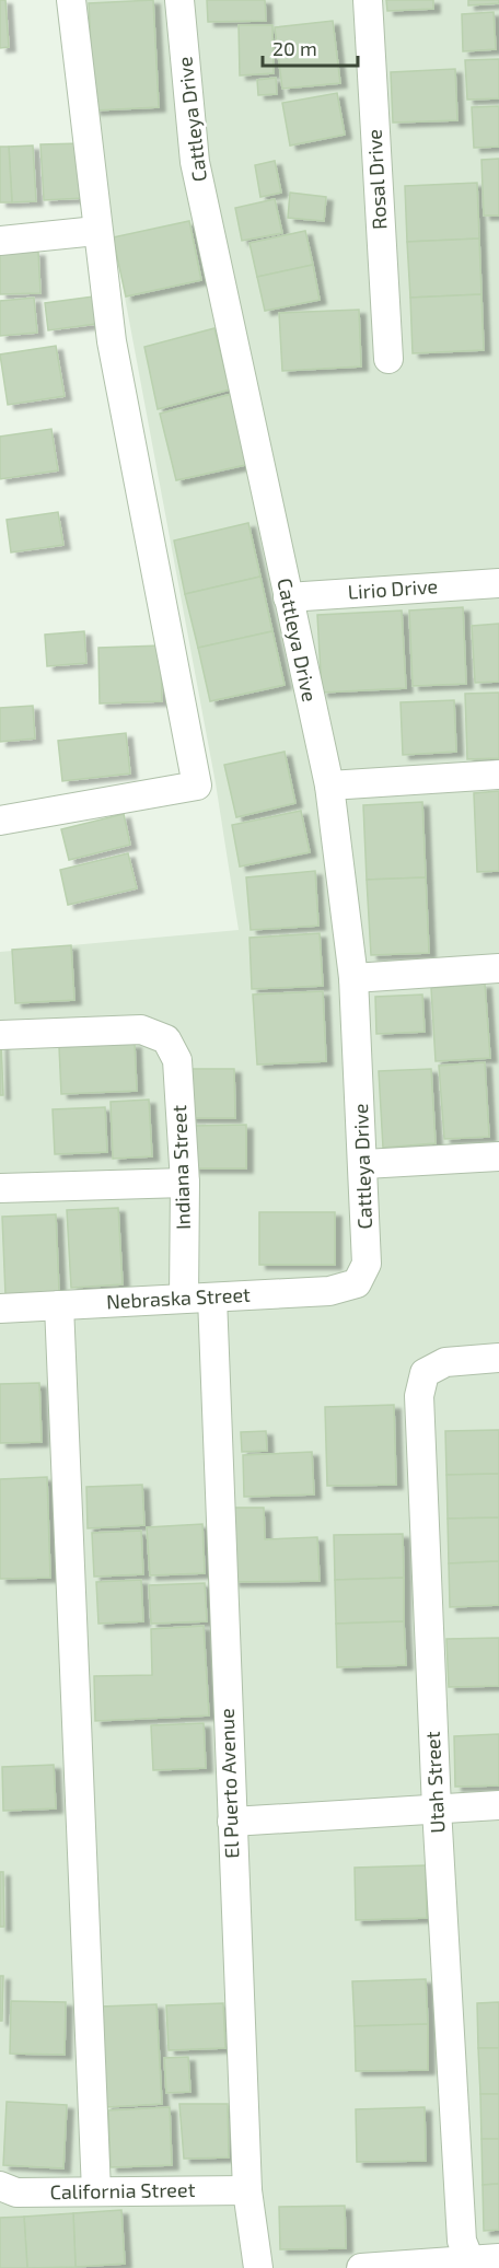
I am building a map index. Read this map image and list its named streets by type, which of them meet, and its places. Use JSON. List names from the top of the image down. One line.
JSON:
{"streets":{"street":["Cattleya Drive","Rosal Drive","Lirio Drive","Indiana Street","Nebraska Street","Utah Street","El Puerto Avenue","California Street"]},"crossings":[["Cattleya Drive","Lirio Drive"],["Cattleya Drive","Nebraska Street"],["Indiana Street","Nebraska Street"],["Nebraska Street","El Puerto Avenue"],["El Puerto Avenue","California Street"]],"scale_bar":"20 m"}
